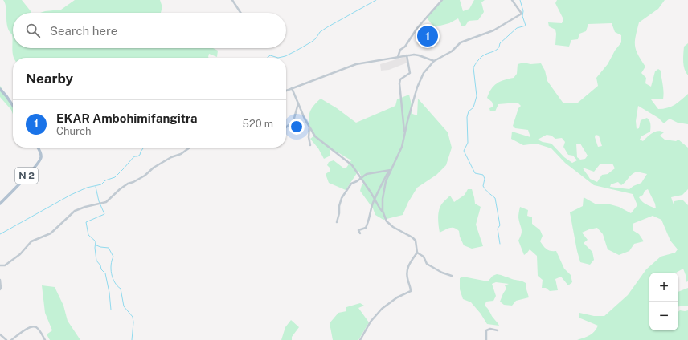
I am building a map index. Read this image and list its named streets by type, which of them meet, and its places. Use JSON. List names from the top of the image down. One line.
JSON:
{"streets":{"main road":["N 2"]},"page":{"search":"Search here","pins":"1","heading":"Nearby","list":[{"mark":"1","name":"EKAR Ambohimifangitra","note":"Church","value":"520 m"}],"map_buttons":["+","−"]}}
